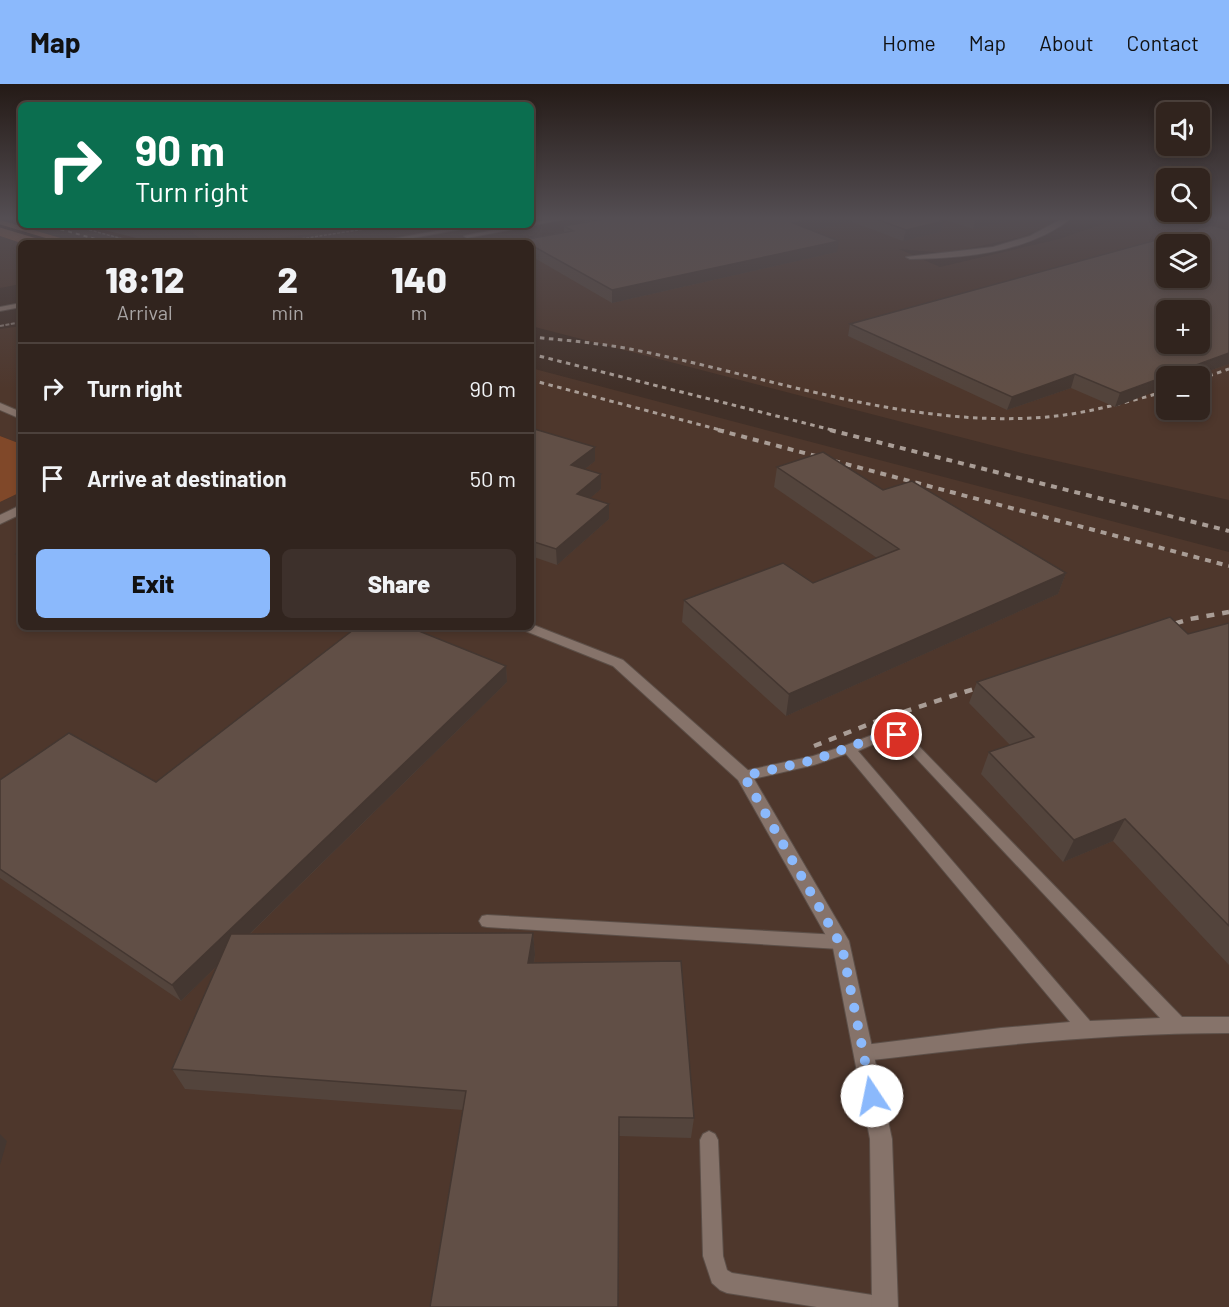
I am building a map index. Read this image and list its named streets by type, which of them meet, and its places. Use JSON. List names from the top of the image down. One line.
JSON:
{"page":{"header":"Map","nav":["Home","Map","About","Contact"],"map_buttons":["+","−"],"turn":["90 m","Turn right"],"eta":["18:12","Arrival","2","min","140","m"],"list":[{"name":"Turn right","value":"90 m"},{"name":"Arrive at destination","value":"50 m"}],"buttons":["Exit","Share"]}}
